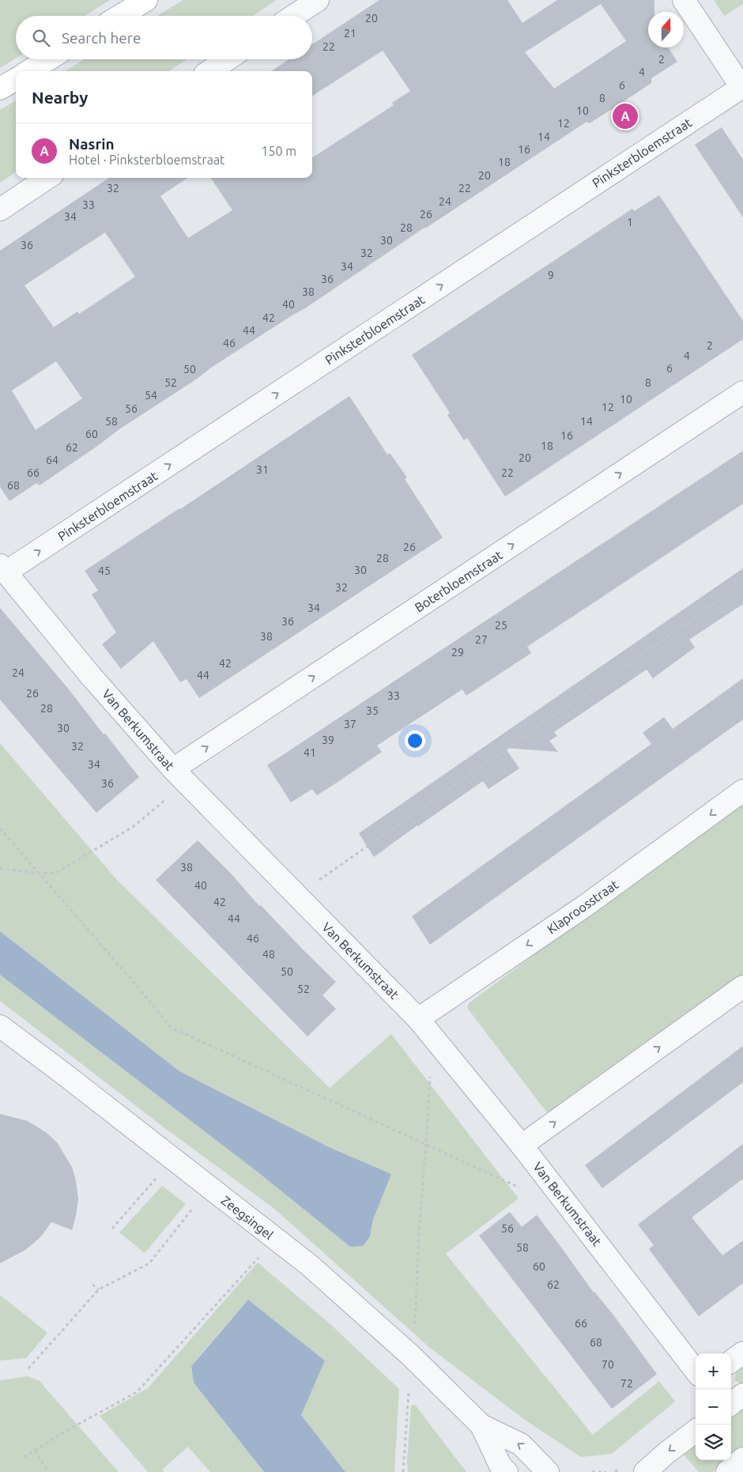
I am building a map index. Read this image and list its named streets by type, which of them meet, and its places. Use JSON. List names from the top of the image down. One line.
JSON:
{"streets":{"street":["Pinksterbloemstraat","Boterbloemstraat","Van Berkumstraat","Klaproosstraat","Zeegsingel"]},"crossings":[["Pinksterbloemstraat","Van Berkumstraat"],["Boterbloemstraat","Van Berkumstraat"],["Van Berkumstraat","Klaproosstraat"]],"one_way":["Pinksterbloemstraat","Boterbloemstraat"],"house_numbers":["20","21","22","2","4","6","8","10","12","14","16","18","20","32","22","24","33","26","34","1","28","30","36","32","34","9","36","38","40","42","44","46","2","4","6","50","52","8","54","10","12","56","58","14","60","16","18","62","20","64","31","66","22","68","26","28","30","45","32","34","36","25","38","27","29","42","24","44","26","33","28","35","37","30","39","32","41","34","36","38","40","42","44","46","48","50","52","56","58","60","62","66","68","70","72"],"north":"top","page":{"search":"Search here","heading":"Nearby","pins":"A","list":[{"mark":"A","name":"Nasrin","note":"Hotel · Pinksterbloemstraat","value":"150 m"}],"map_buttons":["+","−"]}}
